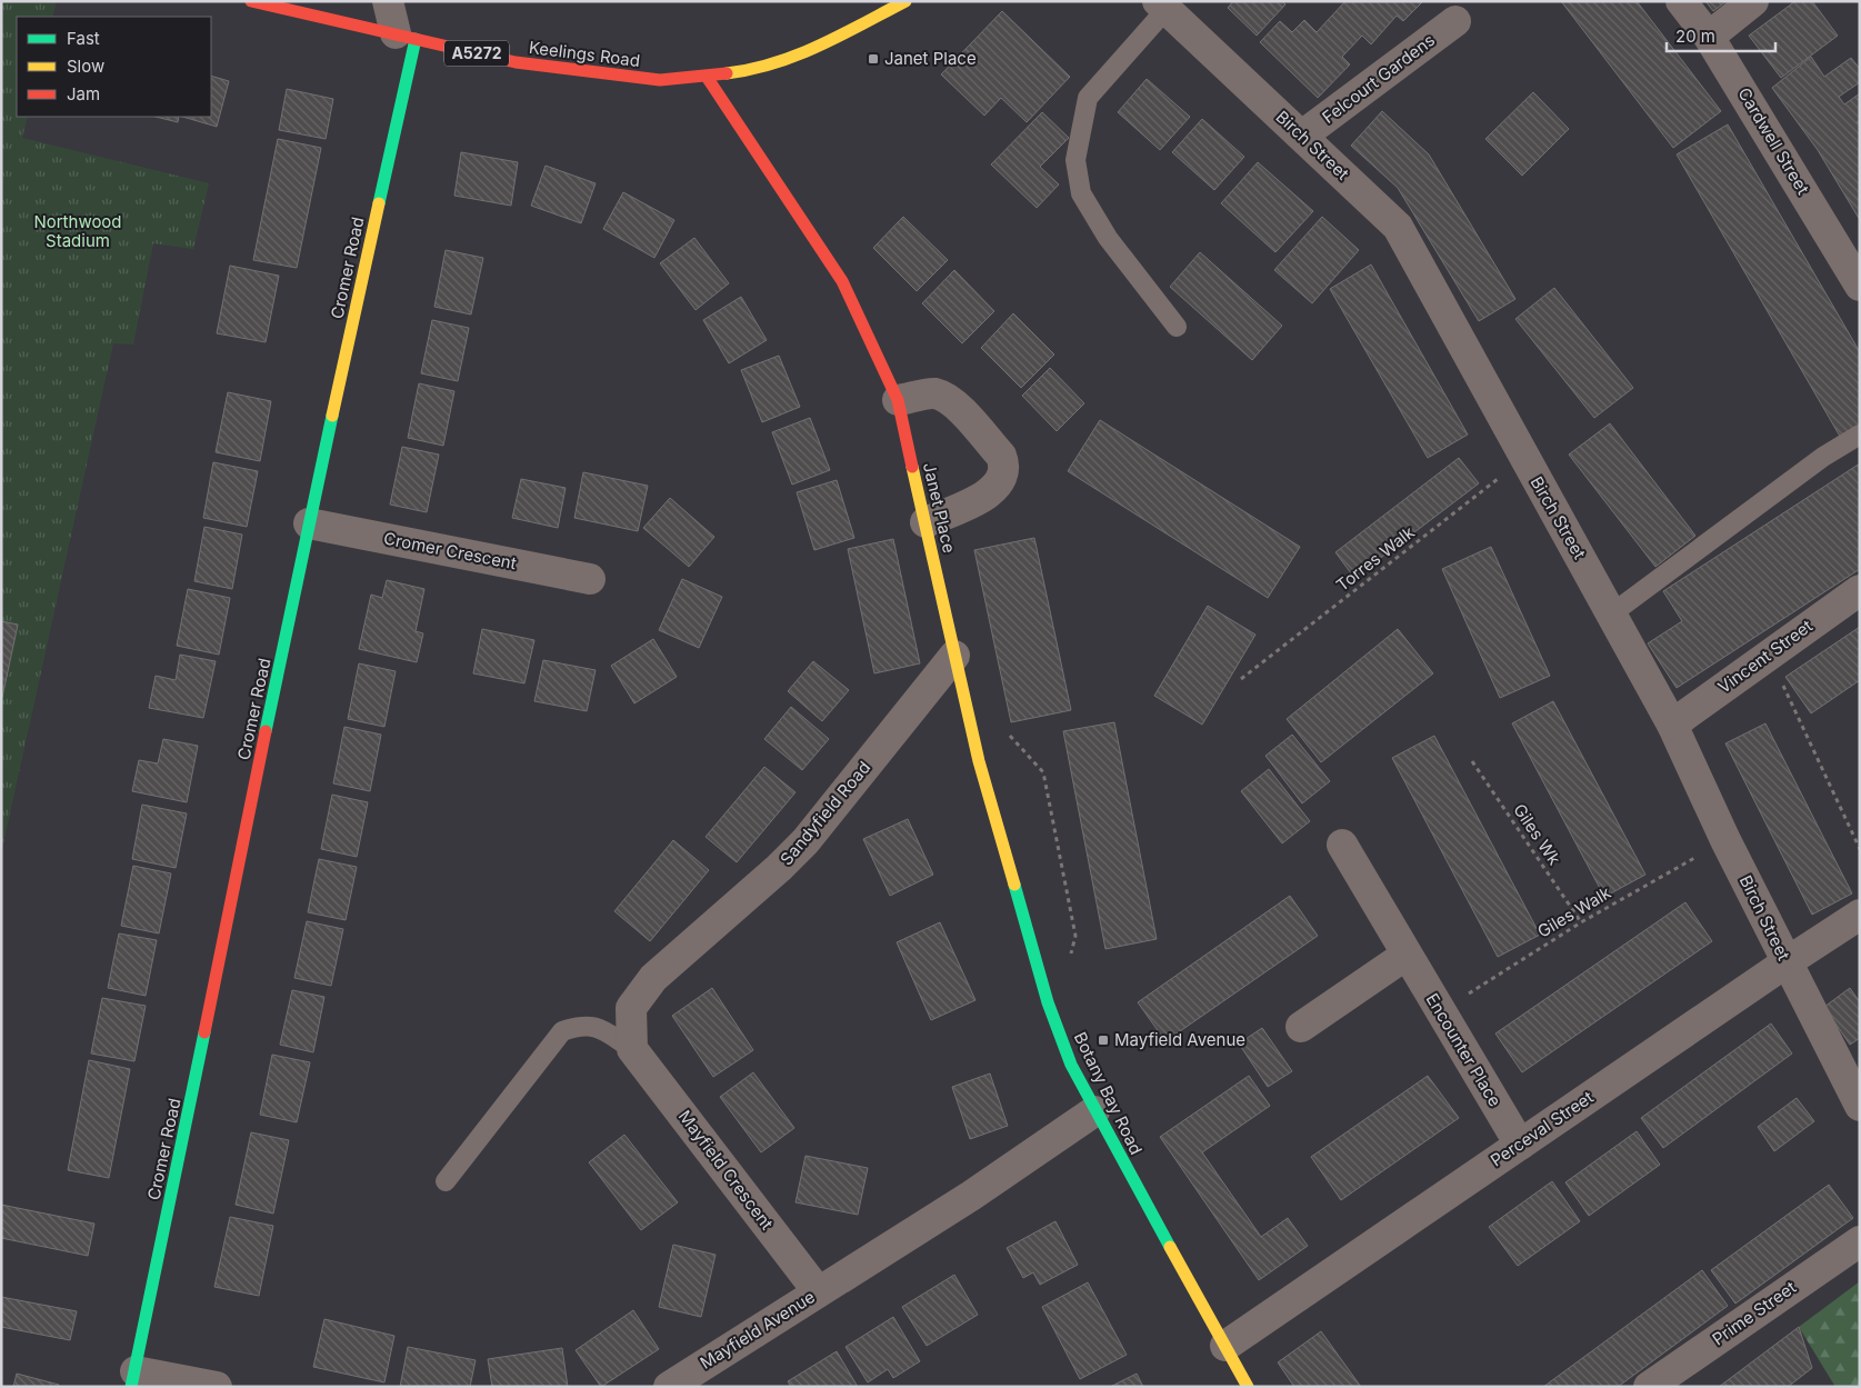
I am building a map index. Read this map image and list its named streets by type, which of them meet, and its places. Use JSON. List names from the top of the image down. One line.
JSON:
{"streets":{"street":["A5272","Keelings Road","Felcourt Gardens","Cardwell Street","Birch Street","Cromer Road","Janet Place","Cromer Crescent","Vincent Street","Sandyfield Road","Encounter Place","Botany Bay Road","Perceval Street","Mayfield Crescent","Prime Street","Mayfield Avenue"],"path":["Torres Walk","Giles Wk","Giles Walk"]},"crossings":[["Keelings Road","Cromer Road"],["Keelings Road","Janet Place"],["Felcourt Gardens","Birch Street"],["Birch Street","Torres Walk"],["Birch Street","Vincent Street"],["Birch Street","Giles Walk"],["Birch Street","Perceval Street"],["Cromer Road","Cromer Crescent"],["Janet Place","Sandyfield Road"],["Janet Place","Botany Bay Road"],["Sandyfield Road","Mayfield Crescent"],["Giles Wk","Giles Walk"],["Giles Walk","Encounter Place"],["Encounter Place","Perceval Street"],["Botany Bay Road","Perceval Street"],["Botany Bay Road","Mayfield Avenue"],["Mayfield Crescent","Mayfield Avenue"]],"parks":["Northwood Stadium"],"places":{"transit":["Janet Place","Mayfield Avenue"]},"legend":["Fast","Slow","Jam"],"scale_bar":"20 m"}
